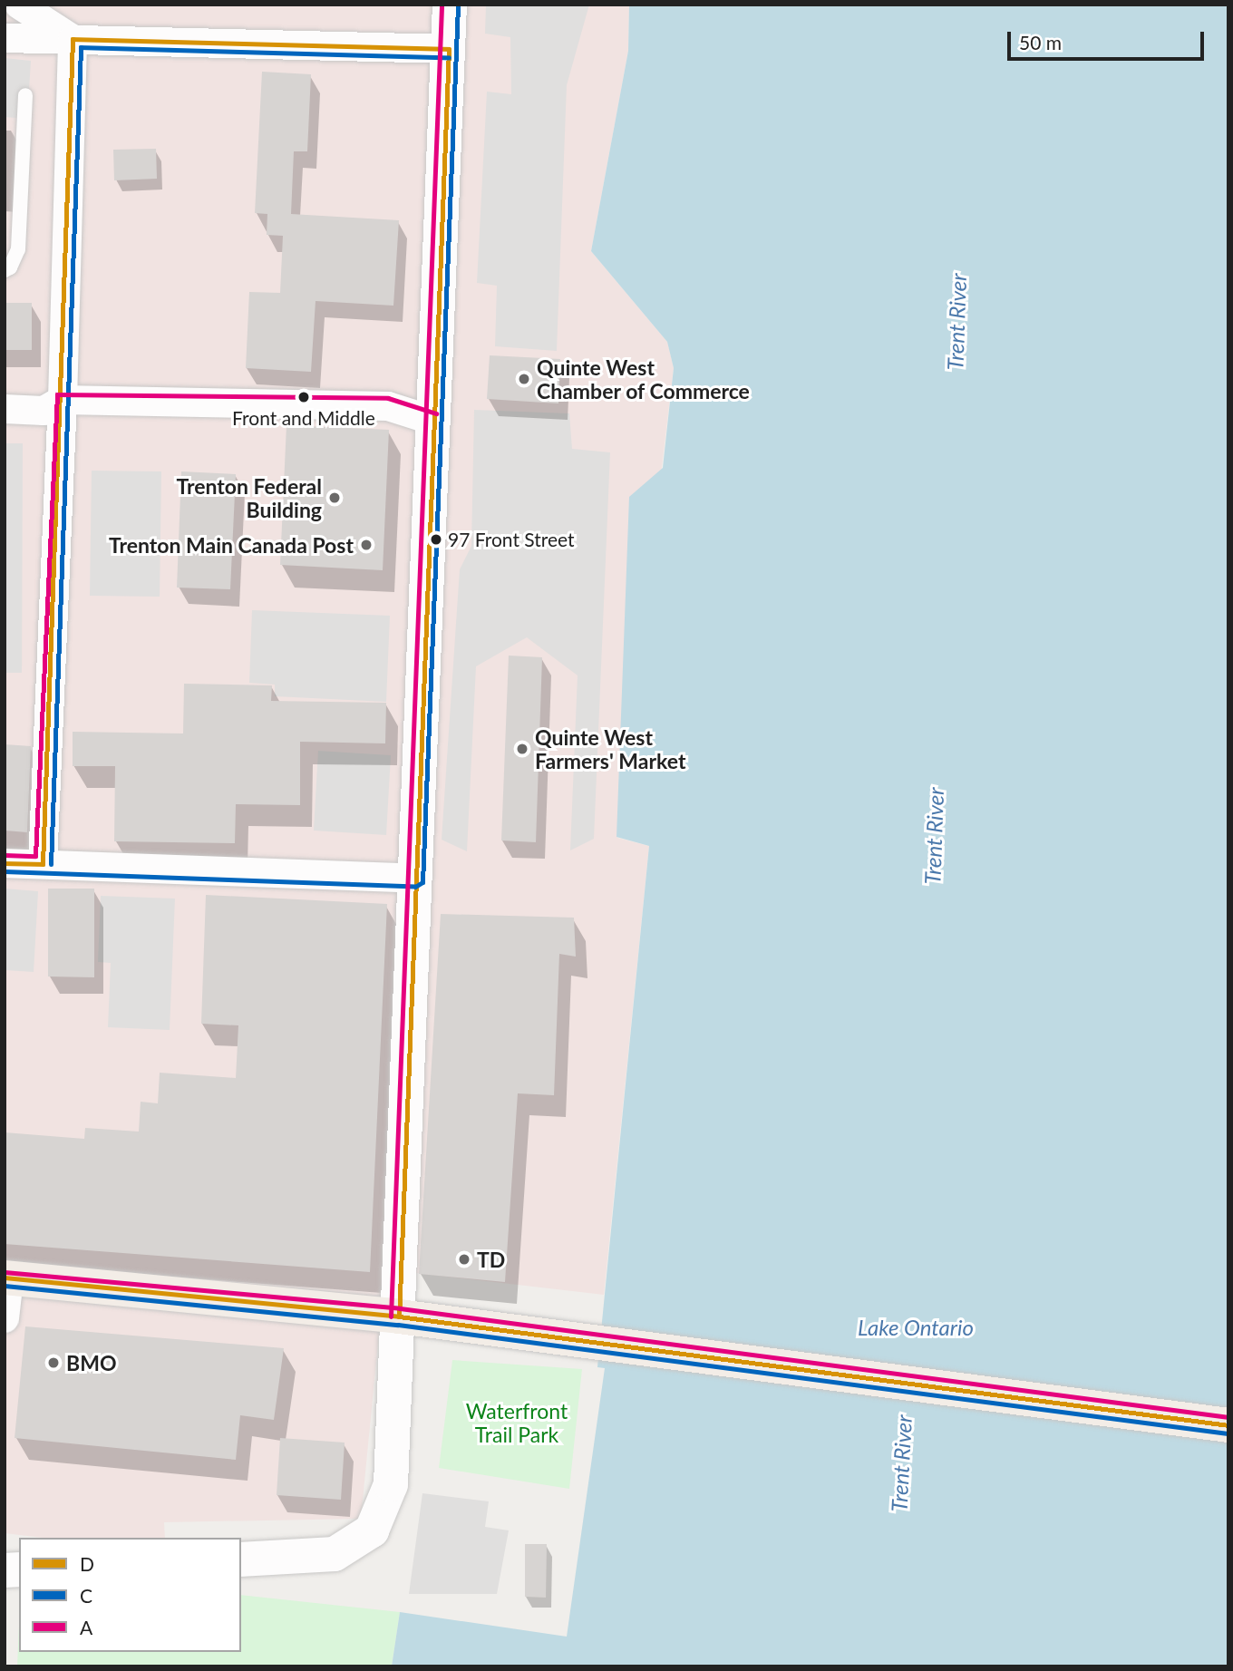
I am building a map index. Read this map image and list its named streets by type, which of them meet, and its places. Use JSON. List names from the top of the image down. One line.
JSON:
{"water":["Trent River","Lake Ontario"],"parks":["Waterfront Trail Park"],"places":["Quinte West Chamber of Commerce","Front and Middle","Trenton Federal Building","97 Front Street","Trenton Main Canada Post","Quinte West Farmers' Market","TD","BMO"],"lines":["transit line C","transit line A","transit line D"],"legend":["D","C","A"],"scale_bar":"50 m"}
